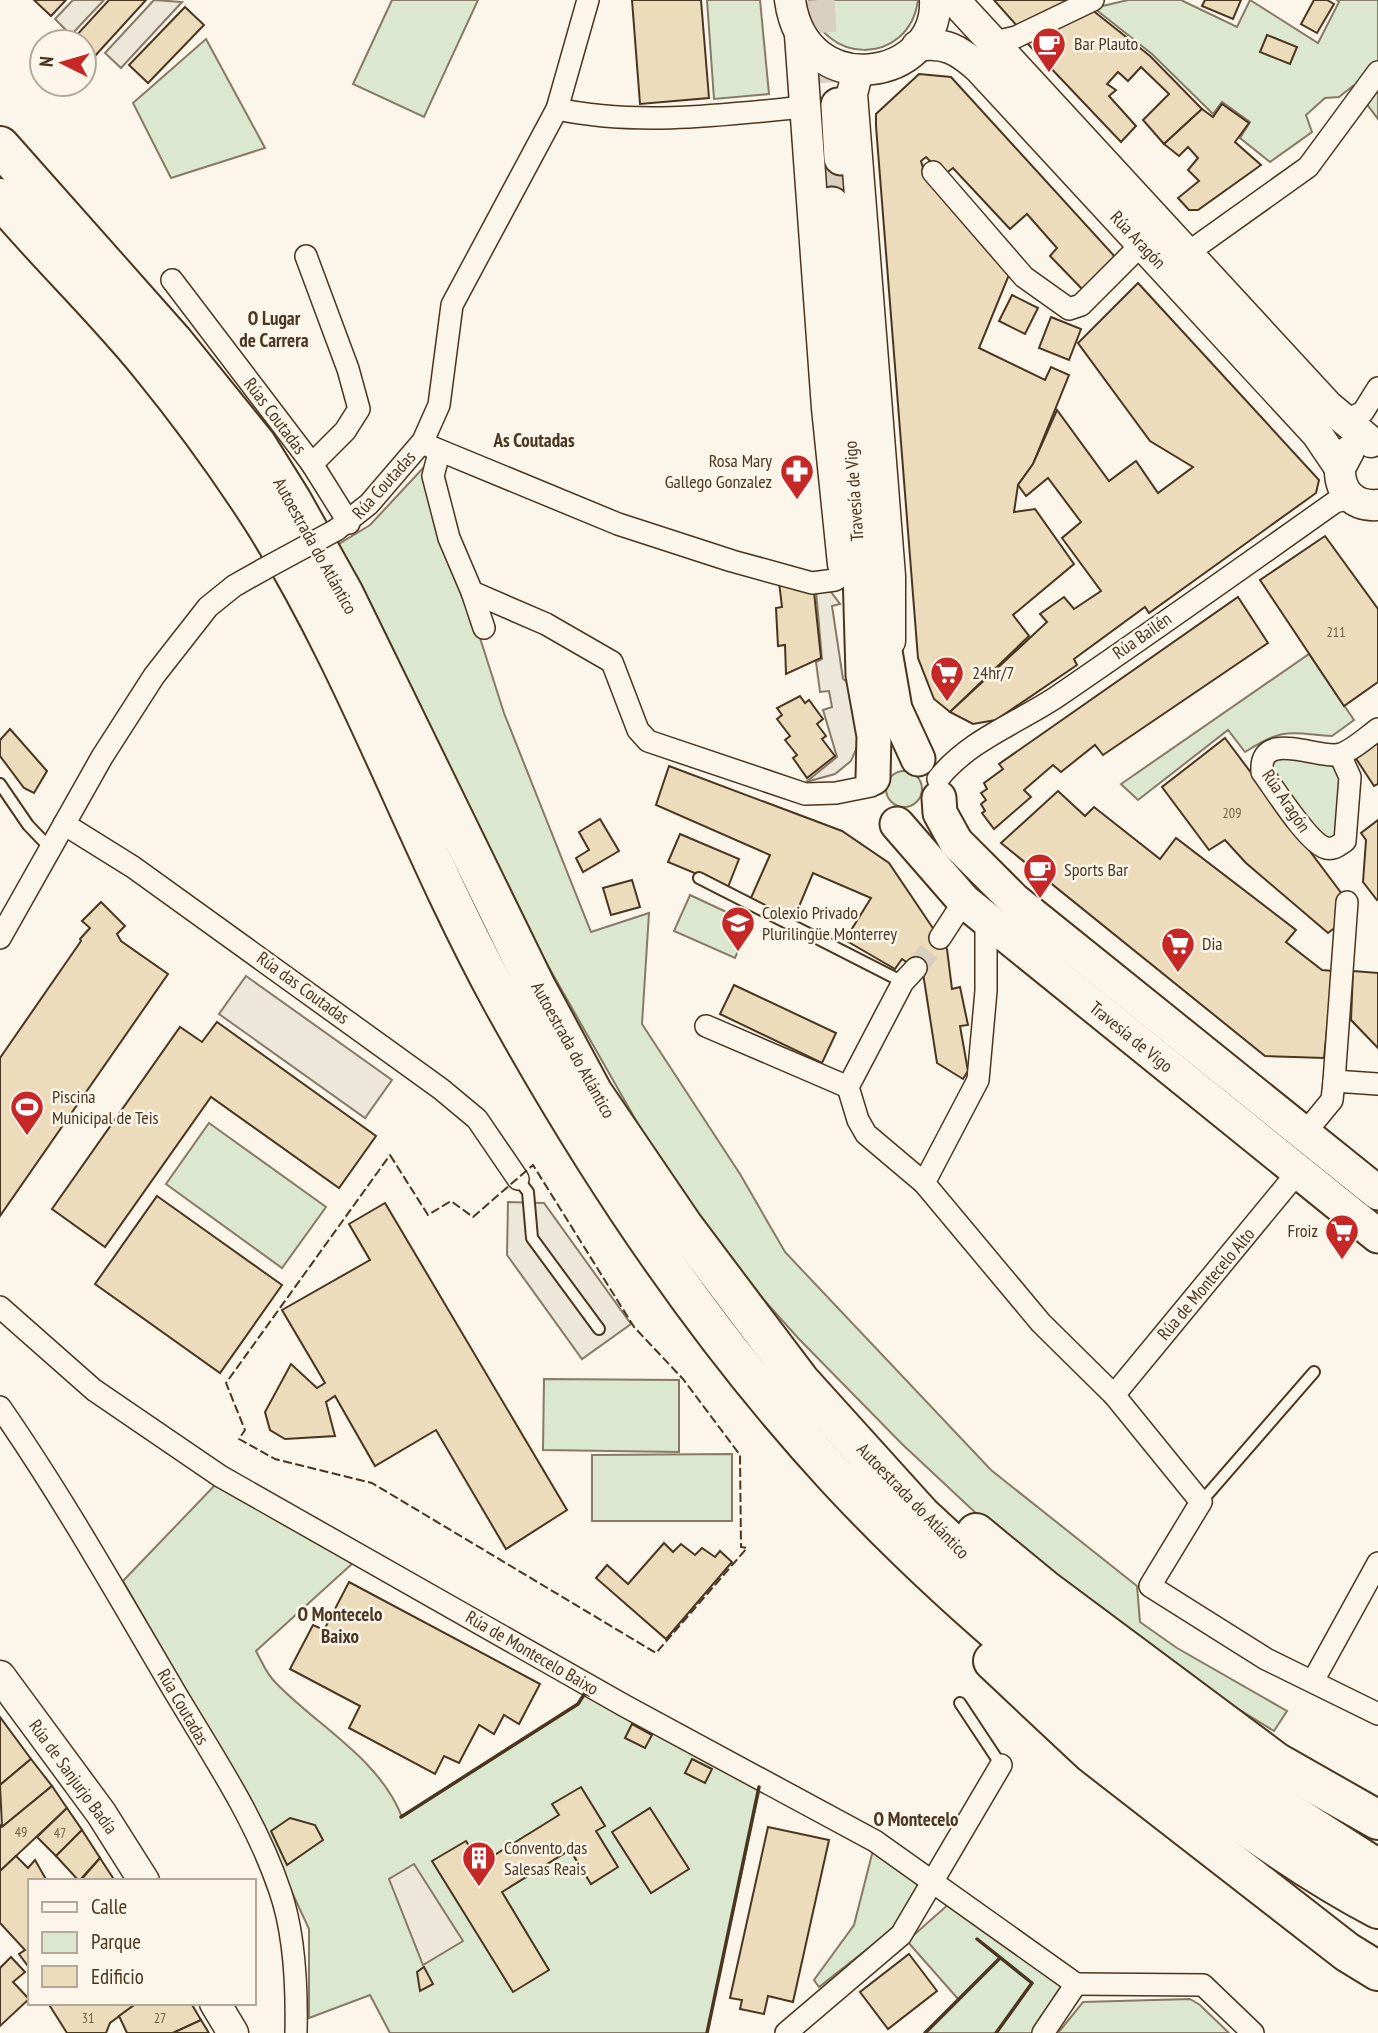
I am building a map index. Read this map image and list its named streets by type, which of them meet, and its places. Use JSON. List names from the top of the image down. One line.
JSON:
{"streets":{"highway":["Autoestrada do Atlántico"],"main road":["Rúa Aragón","Travesía de Vigo","Rúa de Sanjurjo Badía"],"street":["Rúas Coutadas","Rúa Coutadas","Rúa Bailén","Rúa das Coutadas","Rúa de Montecelo Alto","Rúa de Montecelo Baixo"]},"crossings":[["Rúa Aragón","Rúa Bailén"],["Rúas Coutadas","Rúa Coutadas"],["Rúa Coutadas","Rúa das Coutadas"],["Travesía de Vigo","Rúa Bailén"],["Travesía de Vigo","Rúa de Montecelo Alto"]],"districts":["O Lugar de Carrera","As Coutadas","O Montecelo Baixo","O Montecelo"],"places":{"cafe":["Bar Plauto","Sports Bar"],"pharmacy":["Rosa Mary Gallego Gonzalez"],"supermarket":["24hr/7","Dia","Froiz"],"school or university":["Colexio Privado Plurilingüe Monterrey"],"sports":["Piscina Municipal de Teis"],"building":["Convento das Salesas Reais"]},"house_numbers":["211","209","49","47","31","27"],"legend":["Calle","Parque","Edificio"],"north":"left"}
